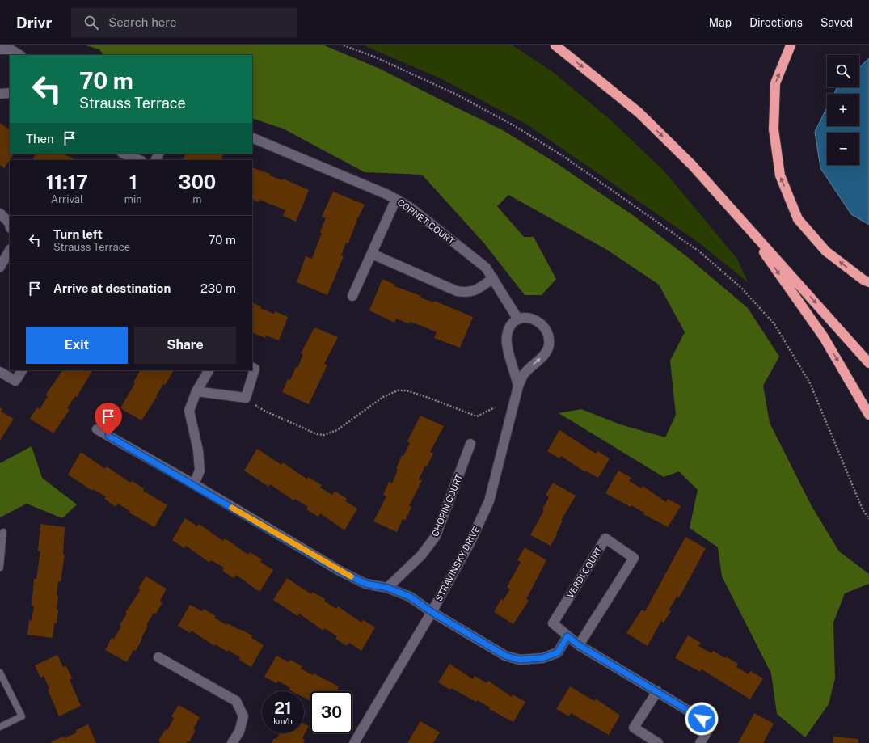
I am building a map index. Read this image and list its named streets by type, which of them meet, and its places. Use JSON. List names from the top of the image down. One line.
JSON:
{"streets":{"street":["CORNET COURT","CHOPIN COURT","STRAVINSKY DRIVE","VERDI COURT"]},"crossings":[["CORNET COURT","STRAVINSKY DRIVE"]],"page":{"header":"Drivr","search":"Search here","nav":["Map","Directions","Saved"],"map_buttons":["+","−"],"turn":["70 m","Strauss Terrace"],"then":"Then","eta":["11:17","Arrival","1","min","300","m"],"list":[{"name":"Turn left","note":"Strauss Terrace","value":"70 m"},{"name":"Arrive at destination","value":"230 m"}],"buttons":["Exit","Share"],"speed":"21 km/h","limit":"30"}}
